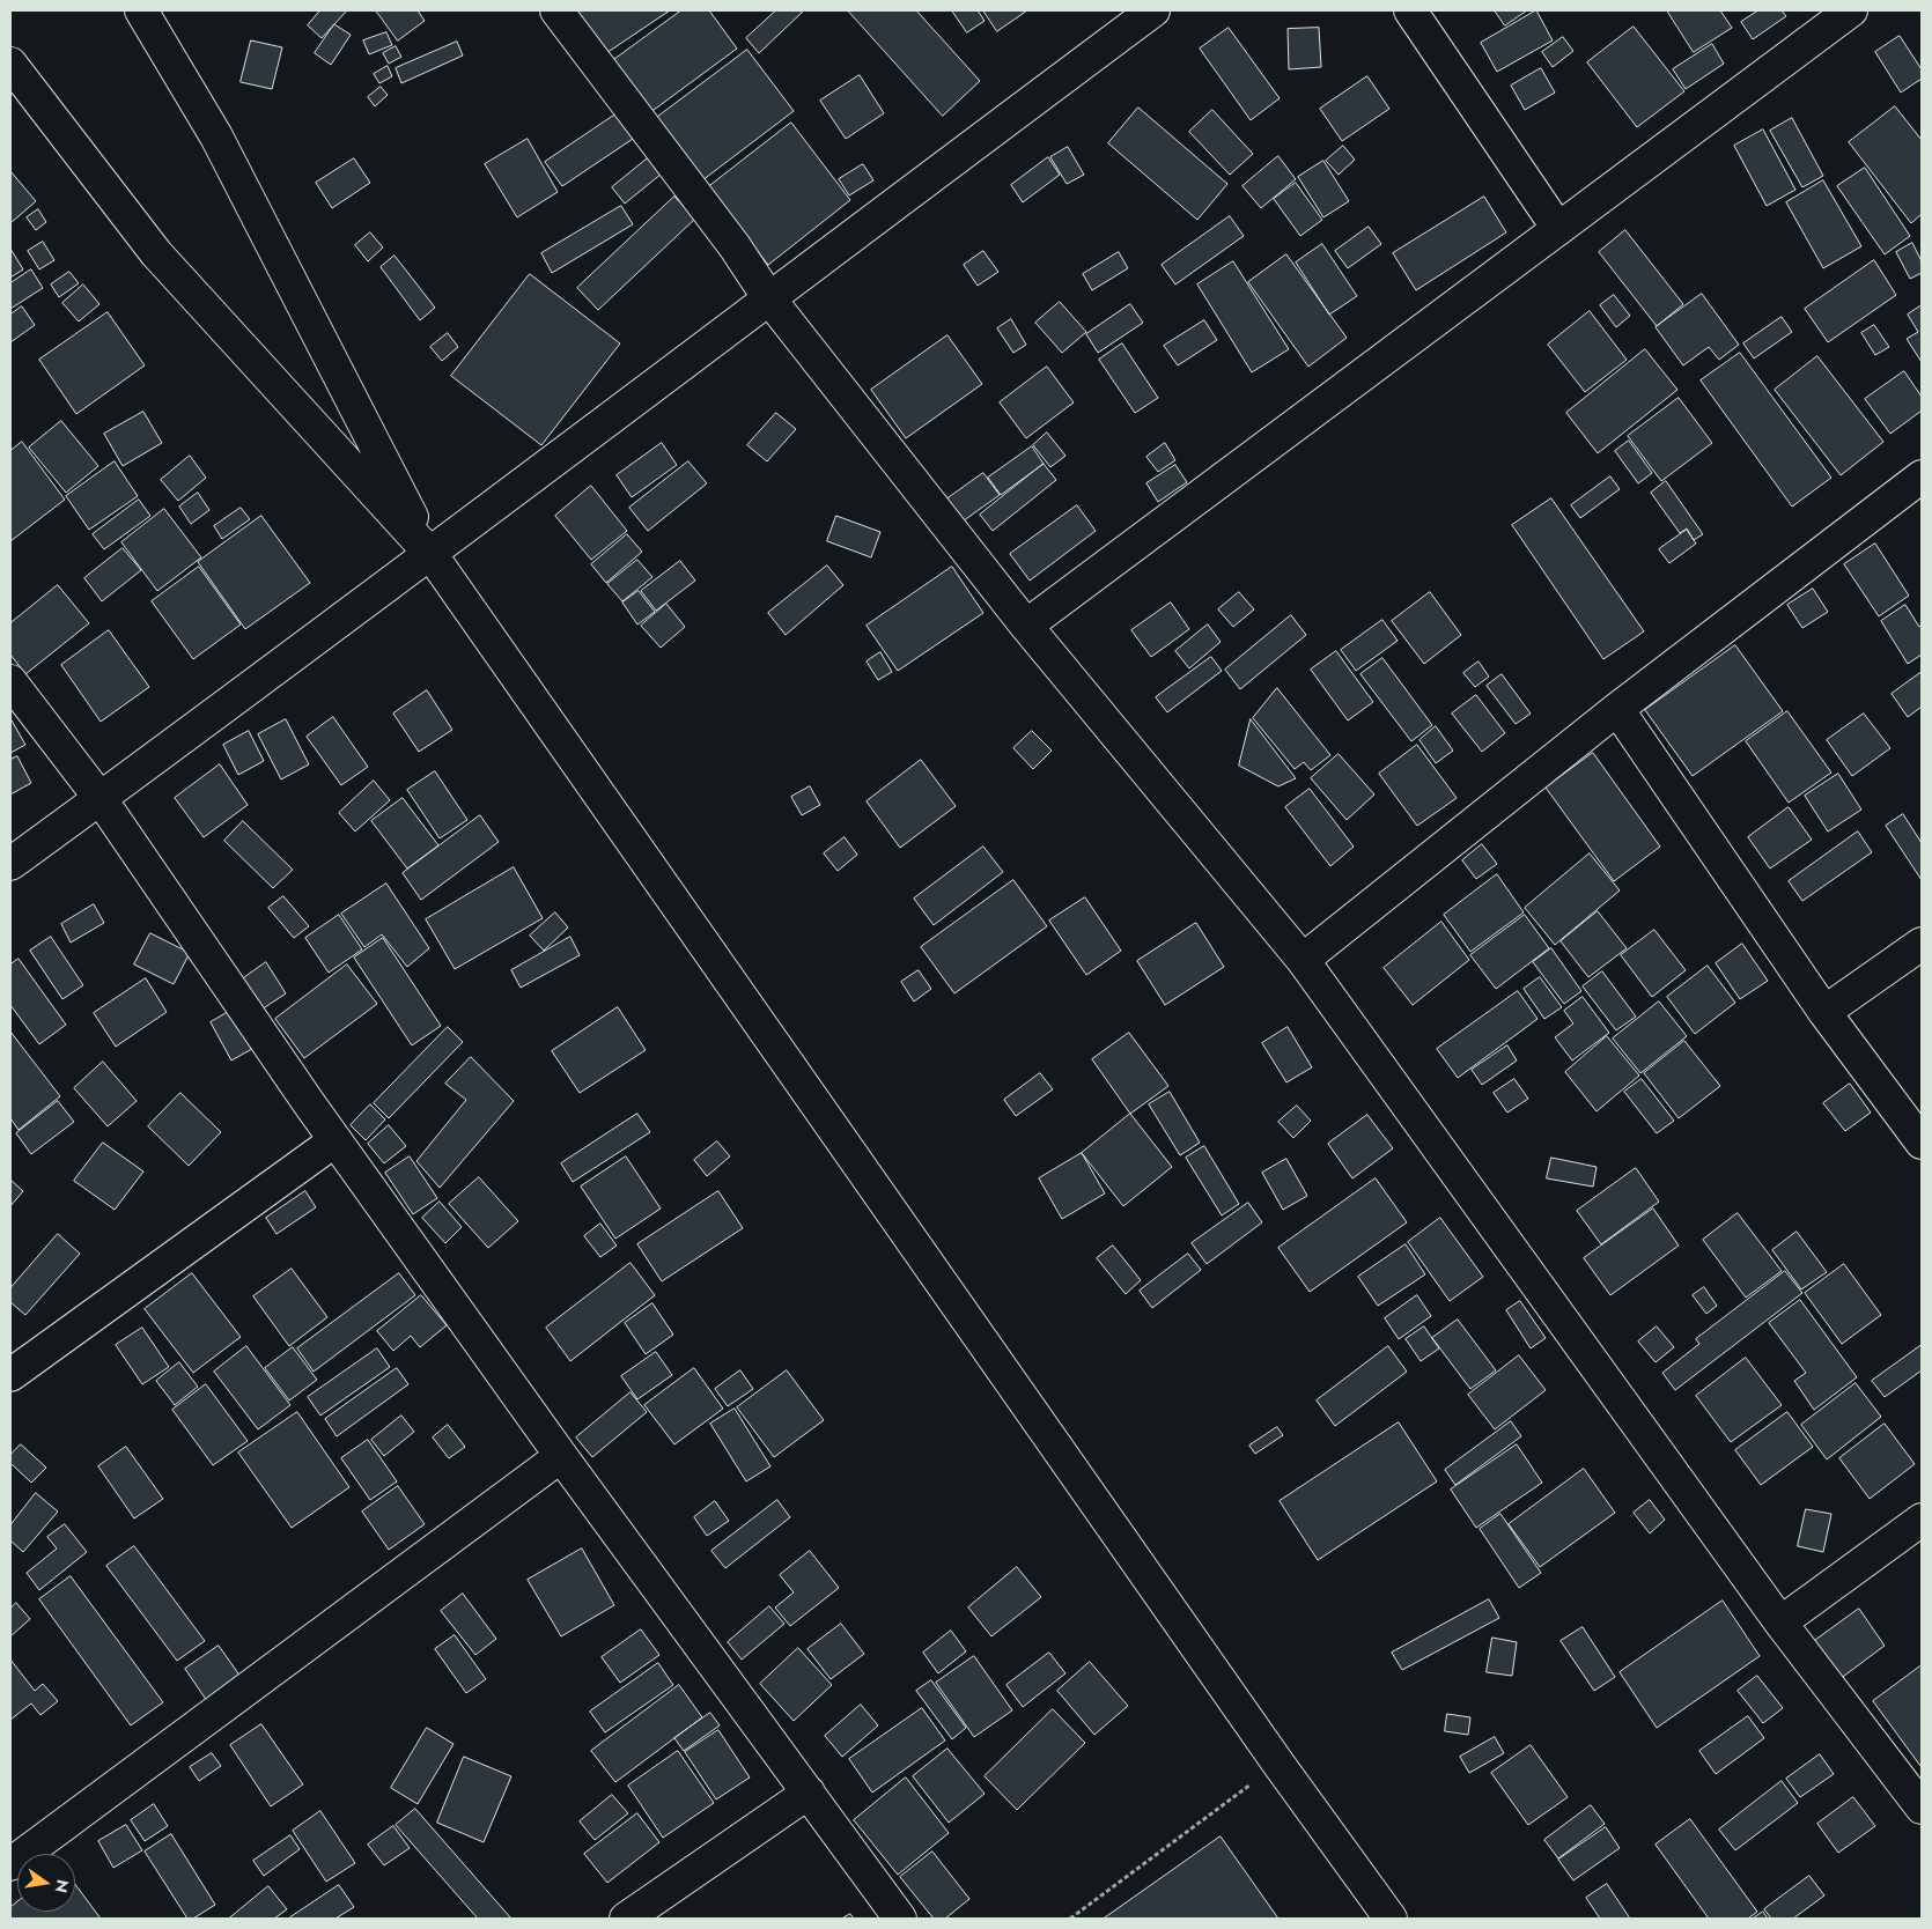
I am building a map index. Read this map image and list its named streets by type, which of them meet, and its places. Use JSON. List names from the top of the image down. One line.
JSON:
{"north":"right"}
